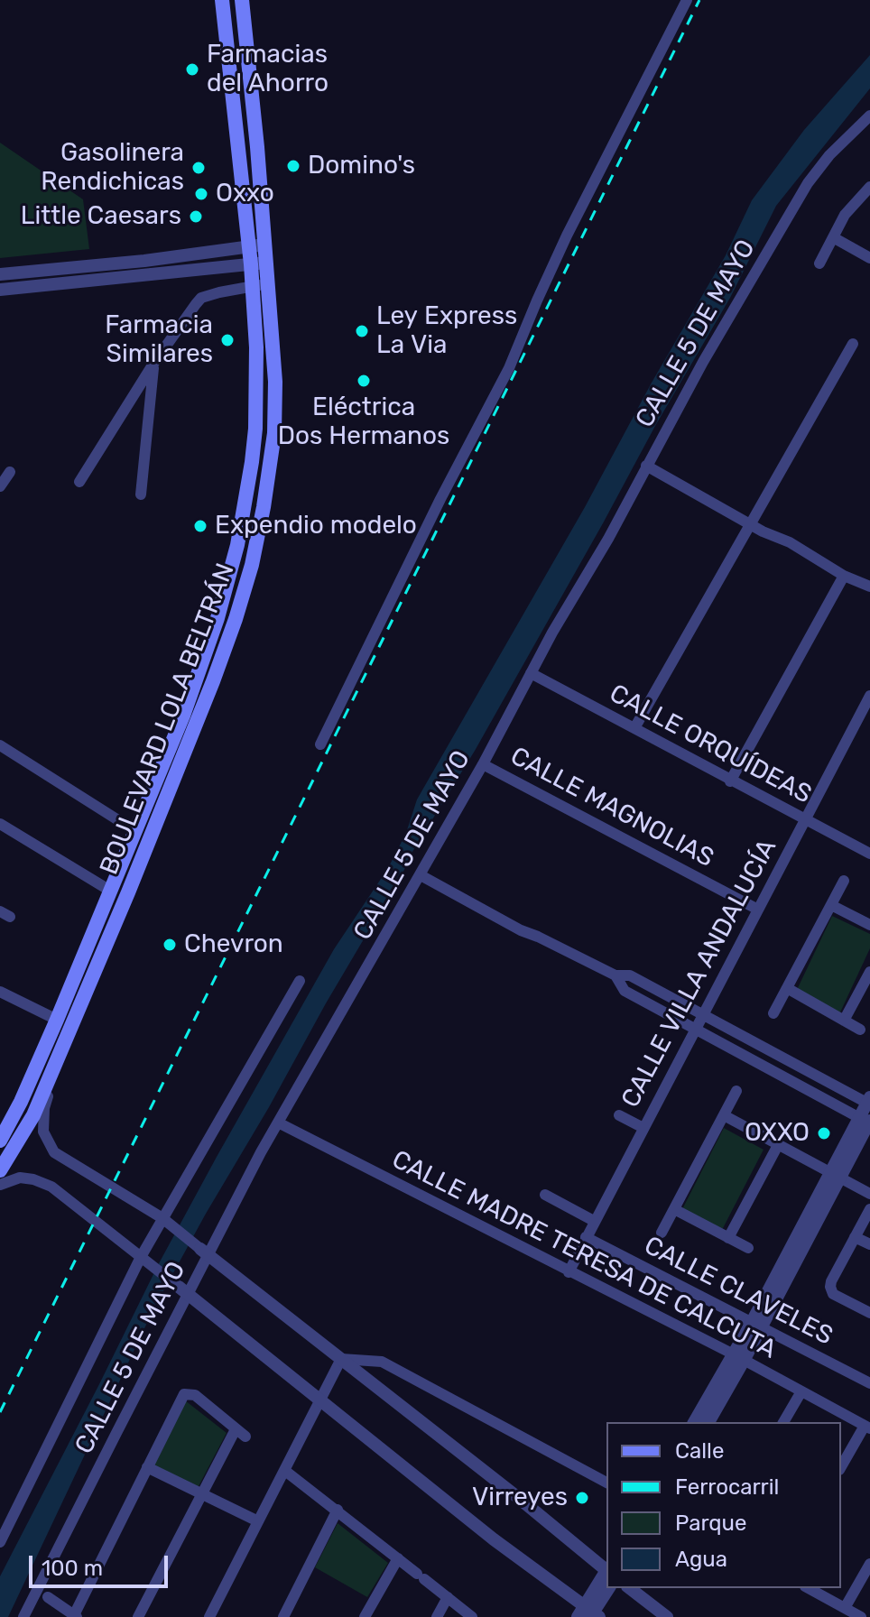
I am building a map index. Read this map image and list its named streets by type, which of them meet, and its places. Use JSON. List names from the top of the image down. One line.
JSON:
{"streets":{"main road":["BOULEVARD LOLA BELTRÁN"],"street":["CALLE 5 DE MAYO","CALLE ORQUÍDEAS","CALLE MAGNOLIAS","CALLE VILLA ANDALUCÍA","CALLE MADRE TERESA DE CALCUTA","CALLE CLAVELES"]},"crossings":[["CALLE 5 DE MAYO","CALLE ORQUÍDEAS"],["CALLE 5 DE MAYO","CALLE MAGNOLIAS"],["CALLE 5 DE MAYO","CALLE MADRE TERESA DE CALCUTA"],["CALLE ORQUÍDEAS","CALLE VILLA ANDALUCÍA"],["CALLE MAGNOLIAS","CALLE VILLA ANDALUCÍA"],["CALLE VILLA ANDALUCÍA","CALLE MADRE TERESA DE CALCUTA"],["CALLE VILLA ANDALUCÍA","CALLE CLAVELES"]],"places":["Farmacias del Ahorro","Domino's","Gasolinera Rendichicas","Oxxo","Little Caesars","Ley Express La Via","Farmacia Similares","Eléctrica Dos Hermanos","Expendio modelo","Chevron","OXXO","Virreyes"],"legend":["Calle","Ferrocarril","Parque","Agua"],"scale_bar":"100 m"}
